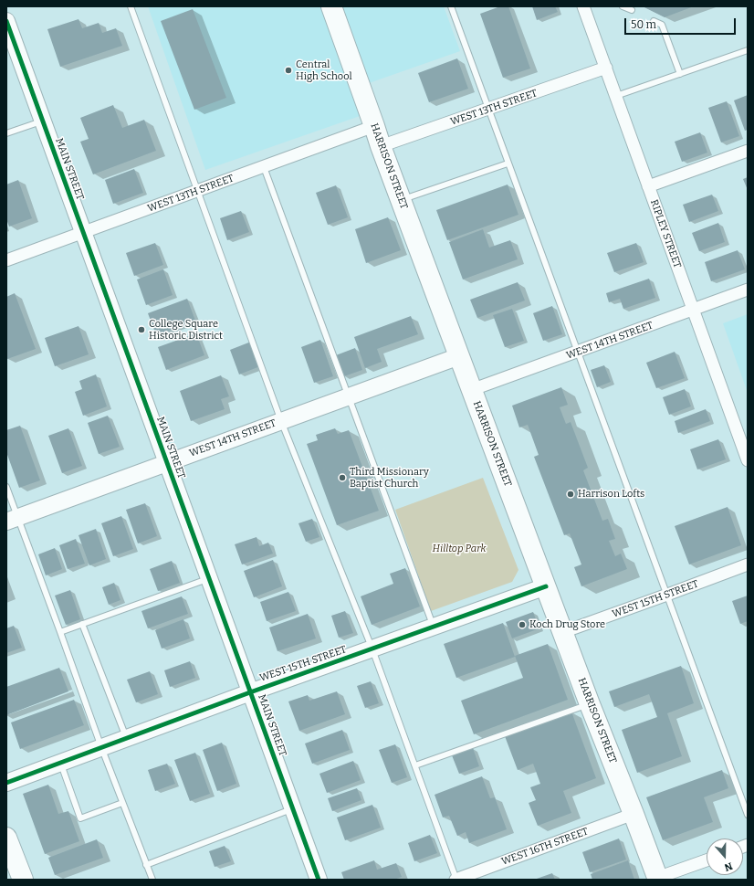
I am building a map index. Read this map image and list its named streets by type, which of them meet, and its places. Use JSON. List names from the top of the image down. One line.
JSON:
{"streets":{"highway":["HARRISON STREET"],"street":["WEST 13TH STREET","MAIN STREET","RIPLEY STREET","WEST 14TH STREET","WEST 15TH STREET","WEST 16TH STREET"]},"crossings":[["WEST 13TH STREET","HARRISON STREET"],["WEST 13TH STREET","MAIN STREET"],["WEST 13TH STREET","RIPLEY STREET"],["HARRISON STREET","WEST 14TH STREET"],["HARRISON STREET","WEST 15TH STREET"],["HARRISON STREET","WEST 16TH STREET"],["MAIN STREET","WEST 14TH STREET"],["MAIN STREET","WEST 15TH STREET"],["RIPLEY STREET","WEST 14TH STREET"]],"parks":["Hilltop Park"],"places":["Central High School","College Square Historic District","Third Missionary Baptist Church","Harrison Lofts","Koch Drug Store"],"scale_bar":"50 m","north":"bottom"}
